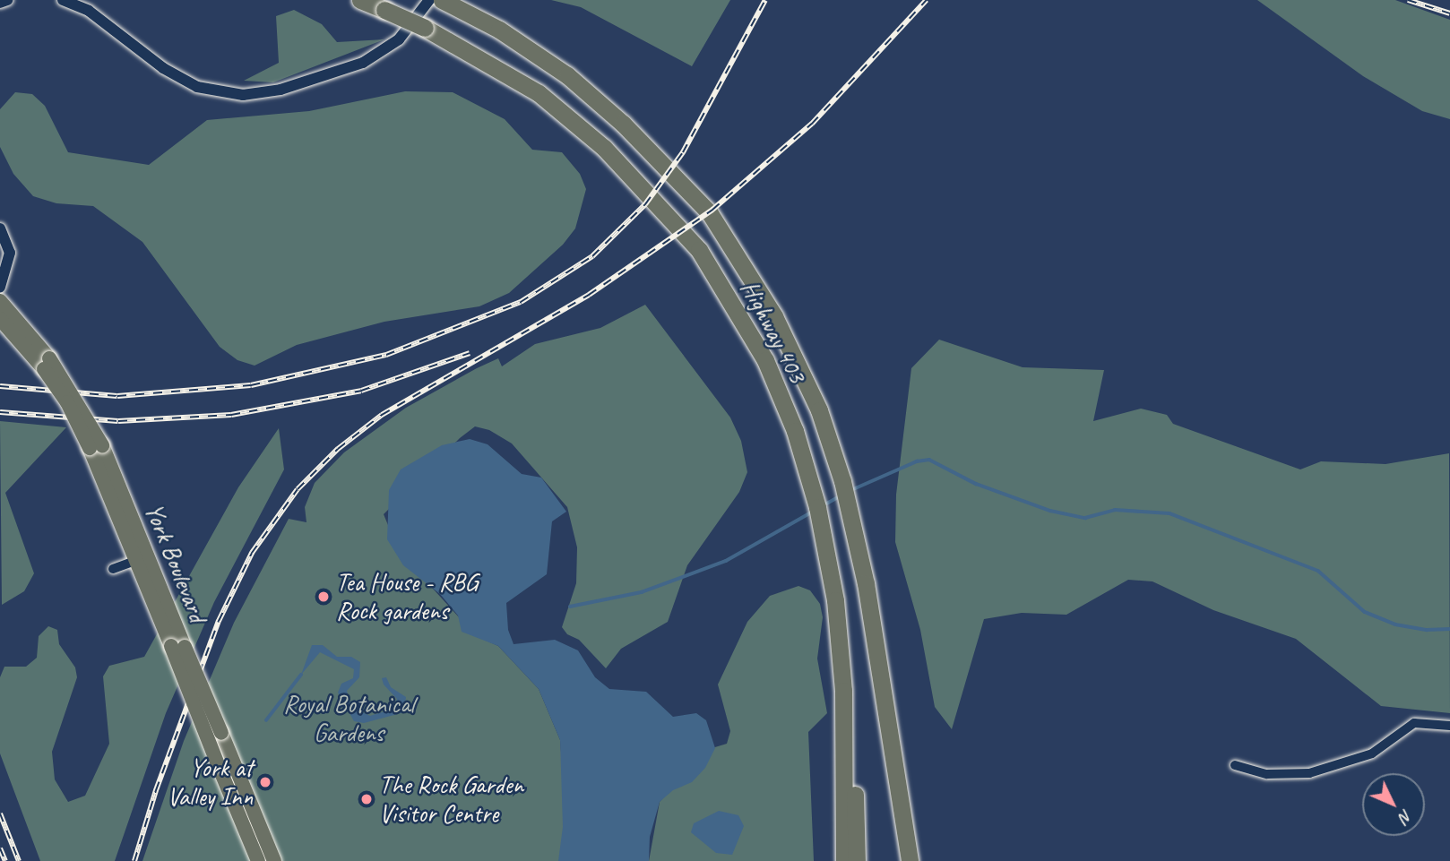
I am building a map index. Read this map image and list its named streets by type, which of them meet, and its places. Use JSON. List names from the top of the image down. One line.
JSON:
{"streets":{"highway":["Highway 403"],"main road":["York Boulevard"]},"parks":["Royal Botanical Gardens"],"places":["Tea House - RBG Rock gardens","York at Valley Inn","The Rock Garden Visitor Centre"],"north":"bottom right"}
